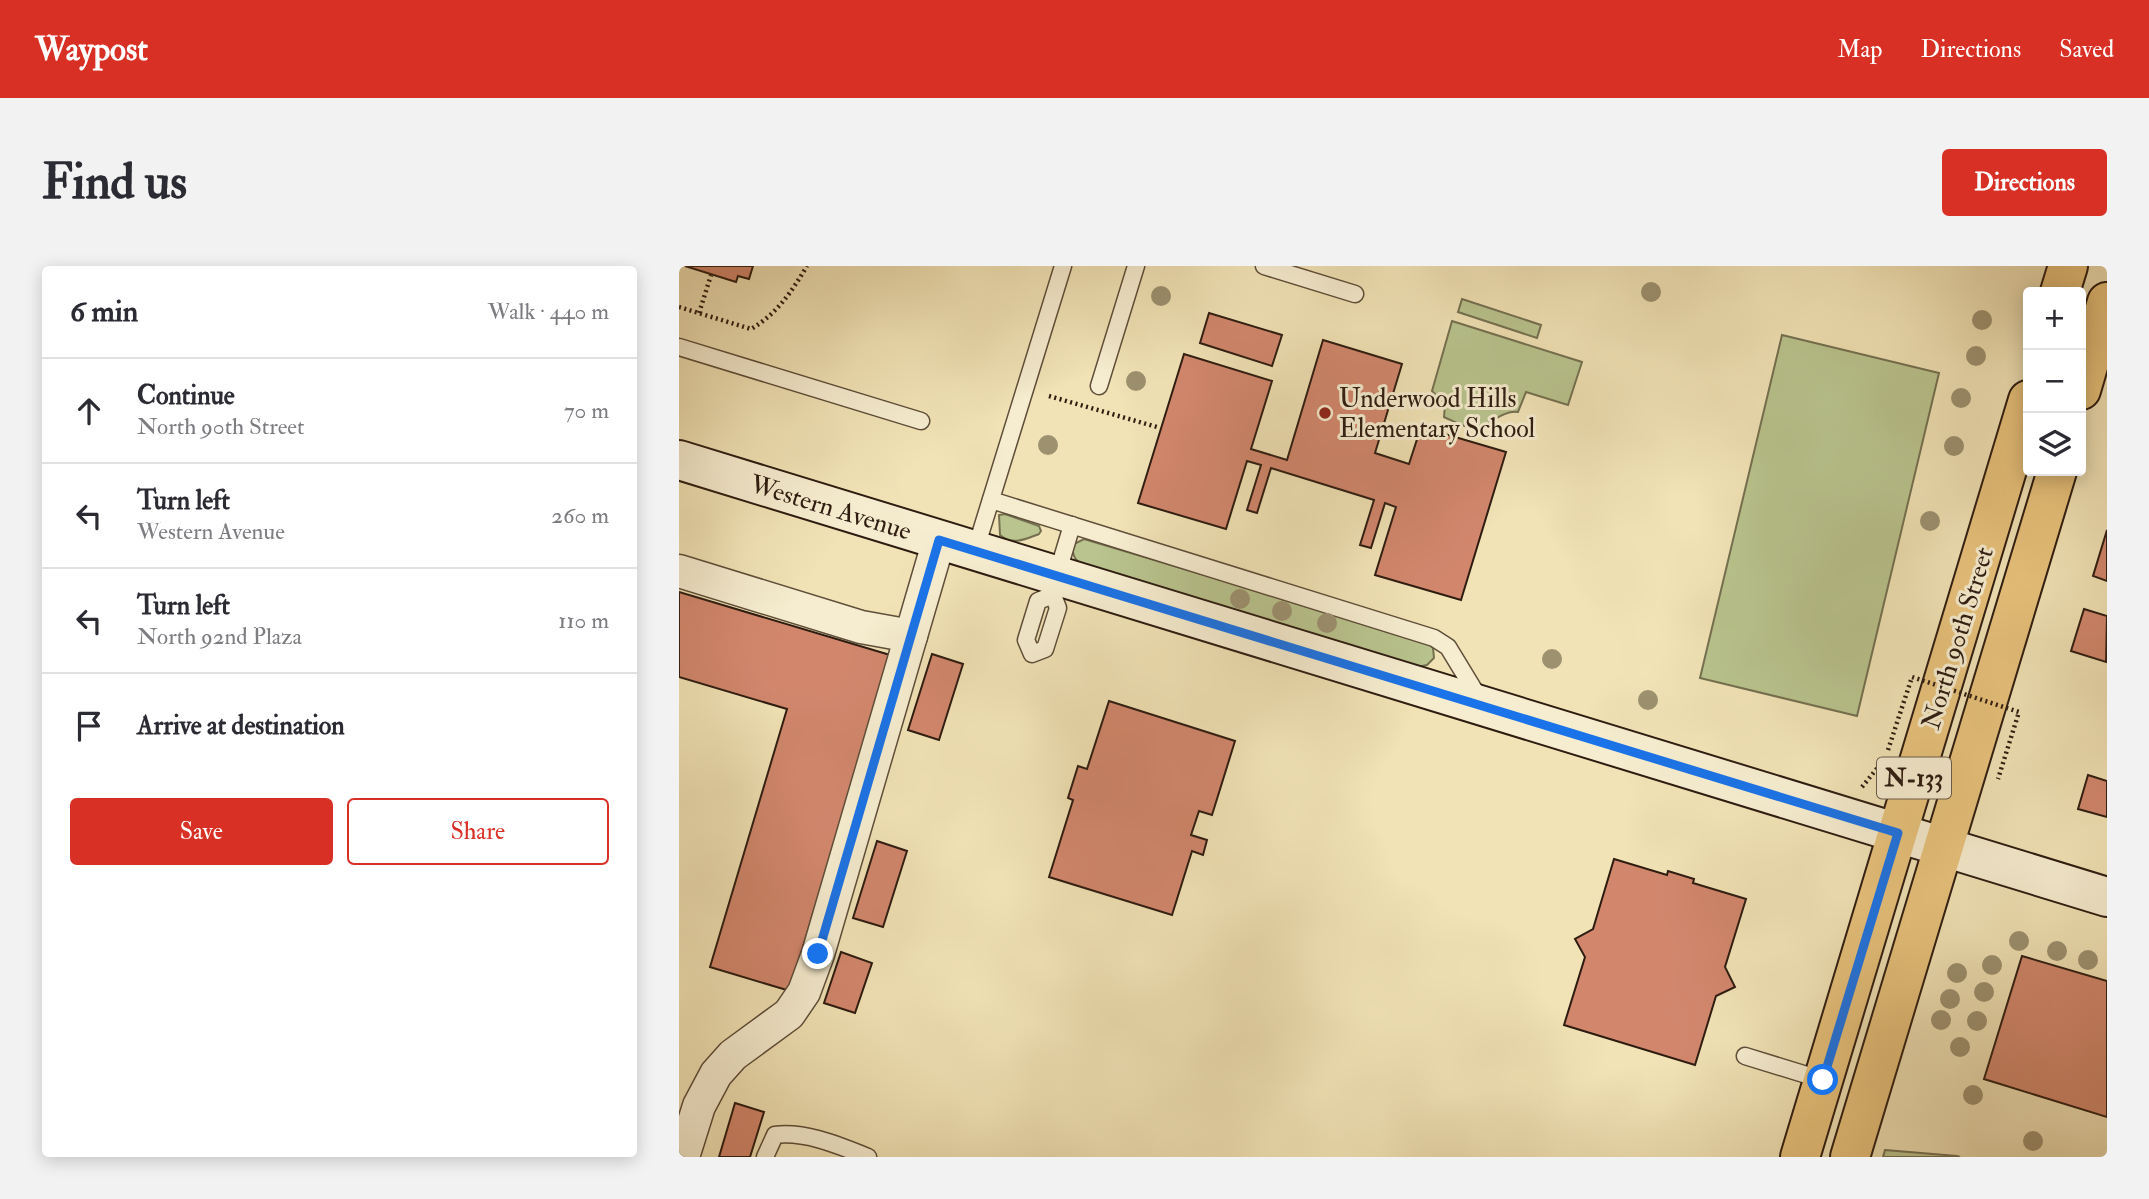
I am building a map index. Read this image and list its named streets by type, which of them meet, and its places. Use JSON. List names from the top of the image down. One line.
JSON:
{"streets":{"main road":["North 90th Street","N-133"],"street":["Western Avenue"]},"crossings":[["Western Avenue","North 90th Street"]],"places":["Underwood Hills Elementary School"],"page":{"header":"Waypost","nav":["Map","Directions","Saved"],"buttons":["Directions",["Save","Share"]],"title":"Find us","heading":["6 min","Walk · 440 m"],"map_buttons":["+","−"],"list":[["Continue","North 90th Street","70 m"],["Turn left","Western Avenue","260 m"],["Turn left","North 92nd Plaza","110 m"],"Arrive at destination"]}}
